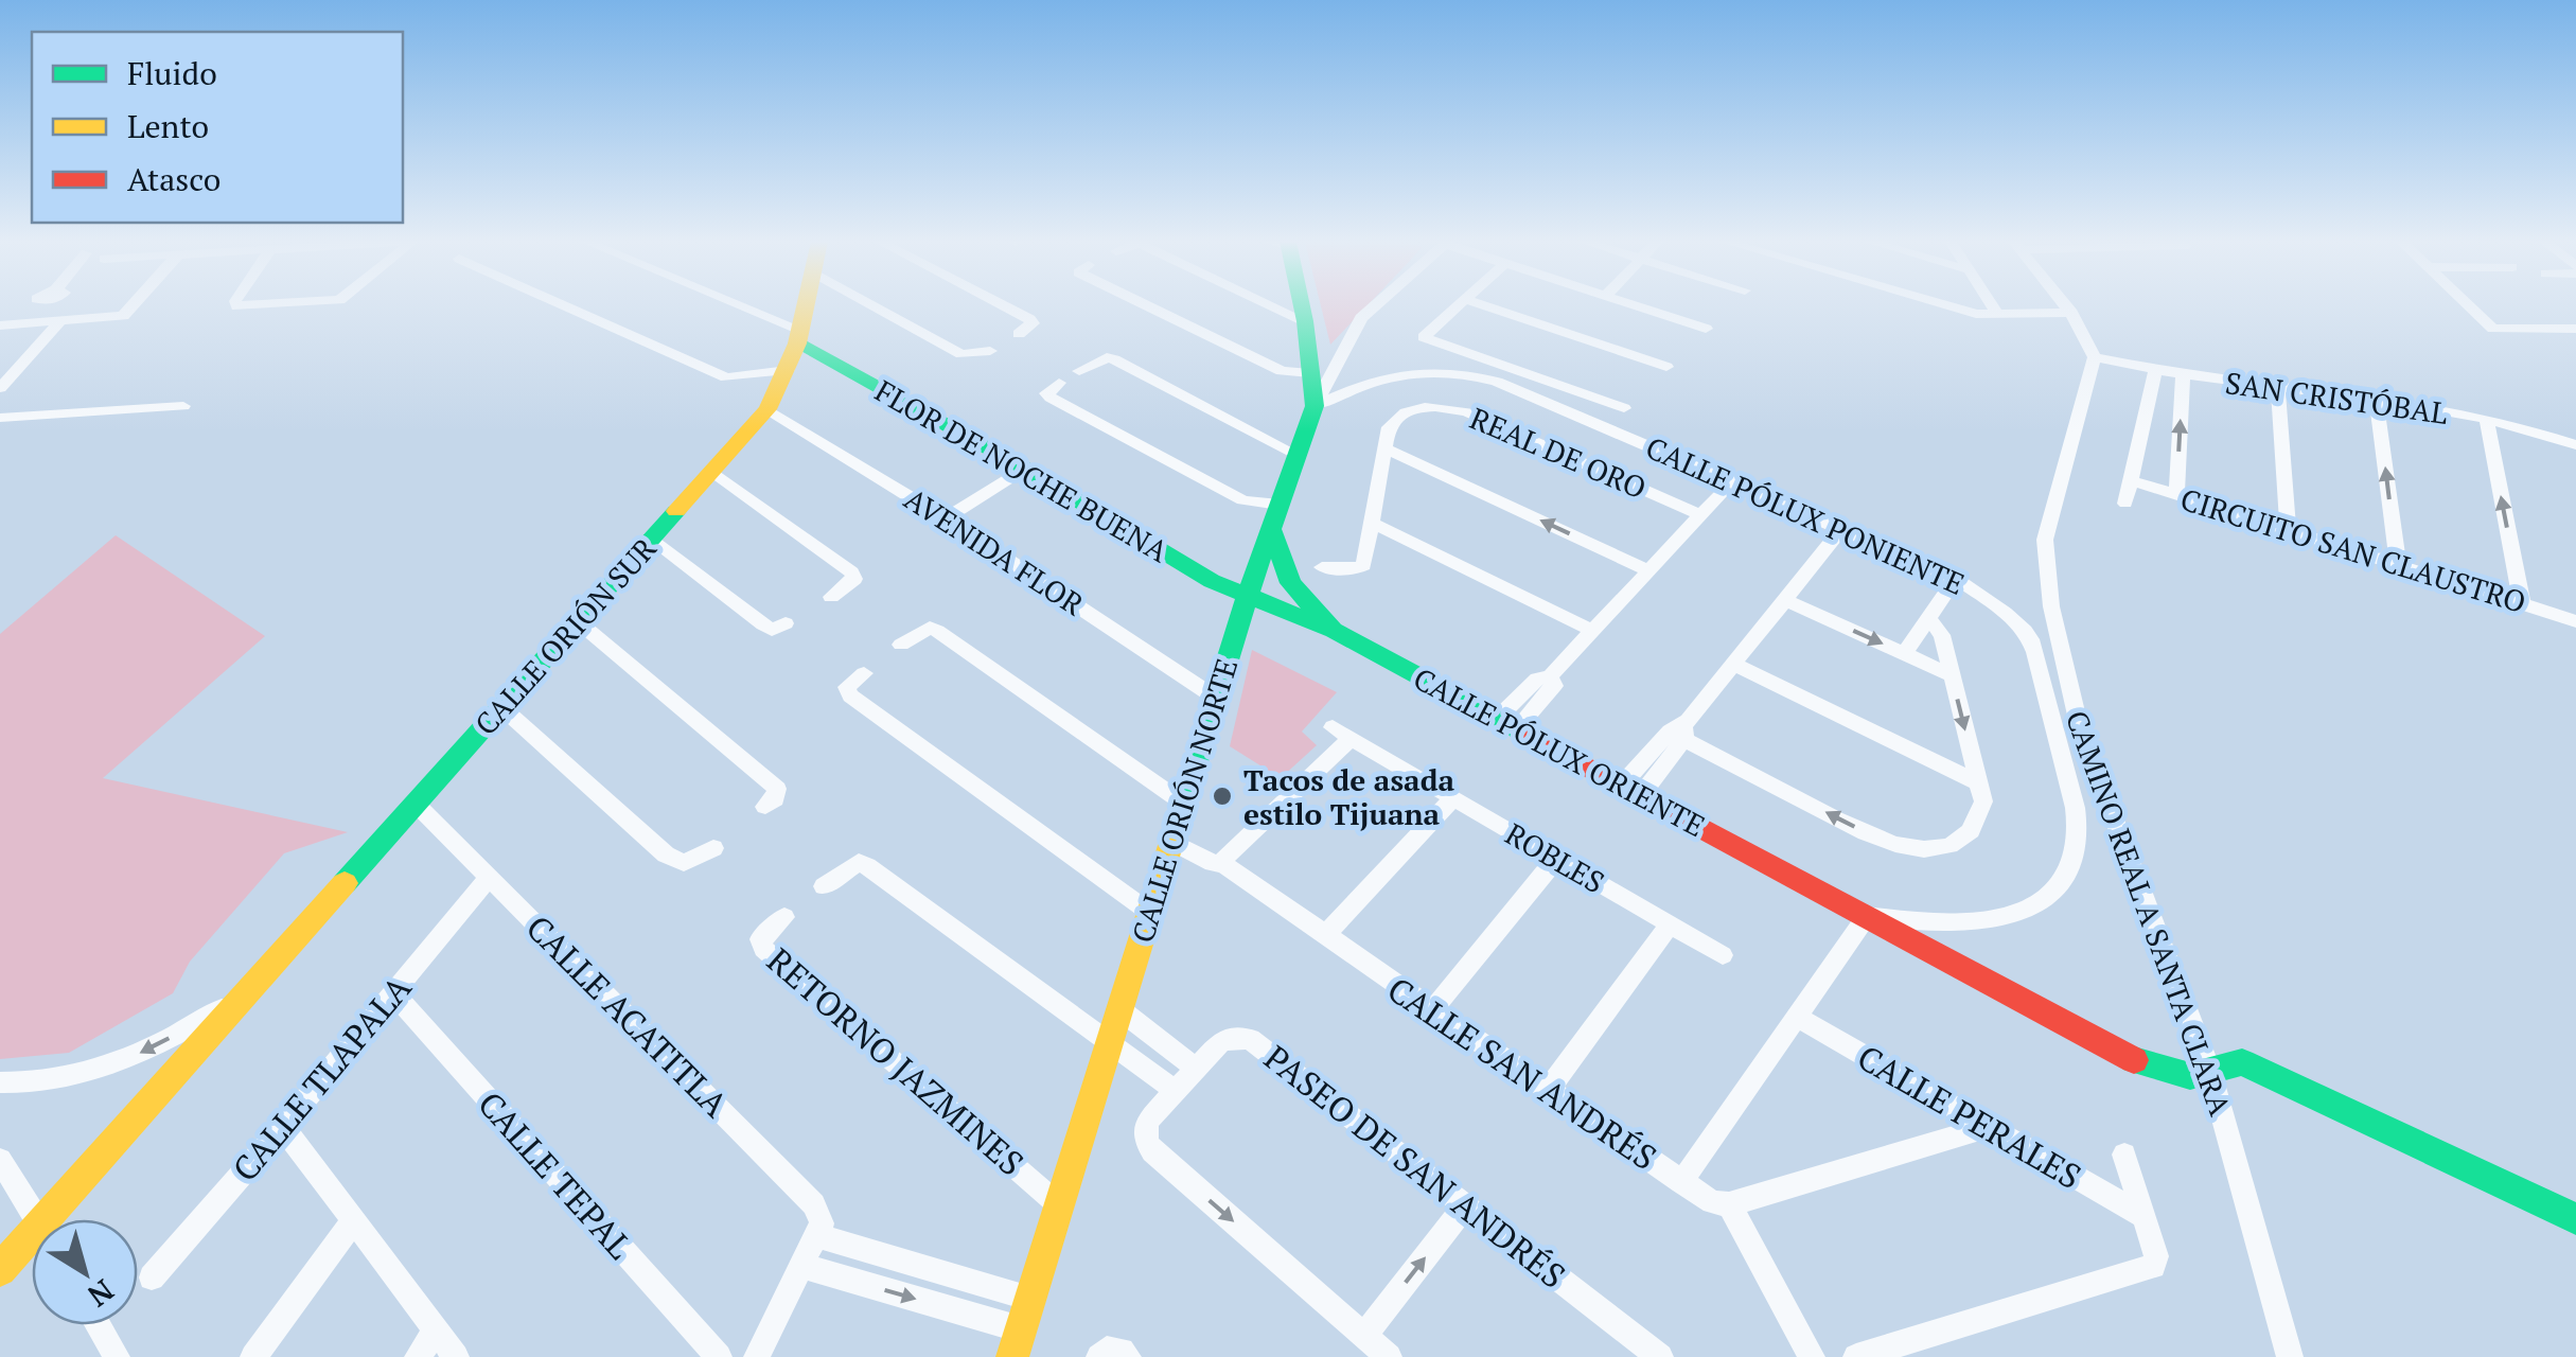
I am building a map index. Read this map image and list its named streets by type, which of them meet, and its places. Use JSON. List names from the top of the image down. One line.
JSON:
{"streets":{"street":["SAN CRISTÓBAL","REAL DE ORO","FLOR DE NOCHE BUENA","CALLE PÓLUX PONIENTE","CIRCUITO SAN CLAUSTRO","AVENIDA FLOR","CALLE ORIÓN SUR","CALLE PÓLUX ORIENTE","CALLE ORIÓN NORTE","ROBLES","CAMINO REAL A SANTA CLARA","CALLE ACATITLA","RETORNO JAZMINES","CALLE SAN ANDRÉS","CALLE TLAPALA","CALLE PERALES","PASEO DE SAN ANDRÉS","CALLE TEPAL"]},"crossings":[["SAN CRISTÓBAL","CAMINO REAL A SANTA CLARA"],["FLOR DE NOCHE BUENA","CALLE ORIÓN SUR"],["FLOR DE NOCHE BUENA","CALLE PÓLUX ORIENTE"],["FLOR DE NOCHE BUENA","CALLE ORIÓN NORTE"],["CALLE PÓLUX PONIENTE","CALLE ORIÓN NORTE"],["AVENIDA FLOR","CALLE ORIÓN SUR"],["AVENIDA FLOR","CALLE ORIÓN NORTE"],["CALLE ORIÓN SUR","CALLE ACATITLA"],["CALLE PÓLUX ORIENTE","CALLE ORIÓN NORTE"],["CALLE PÓLUX ORIENTE","CAMINO REAL A SANTA CLARA"],["CALLE ORIÓN NORTE","RETORNO JAZMINES"],["CALLE ORIÓN NORTE","CALLE SAN ANDRÉS"],["ROBLES","CALLE SAN ANDRÉS"],["CALLE ACATITLA","CALLE TLAPALA"],["CALLE TLAPALA","CALLE TEPAL"]],"places":["Tacos de asada estilo Tijuana"],"legend":["Fluido","Lento","Atasco"],"north":"bottom right"}
